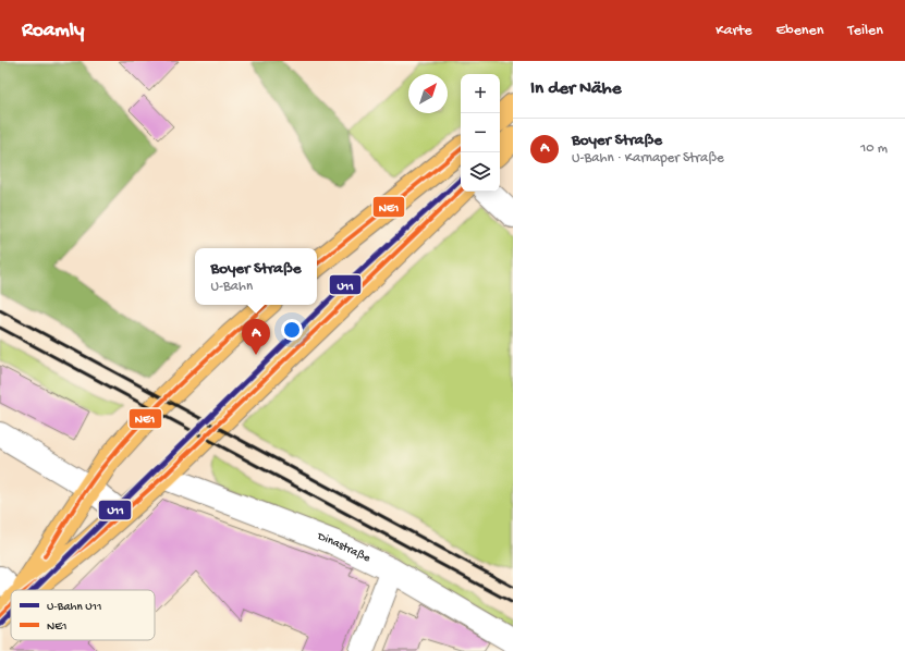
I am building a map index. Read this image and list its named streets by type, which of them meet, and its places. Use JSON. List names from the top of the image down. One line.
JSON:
{"streets":{"street":["Dinastraße"]},"lines":["transit line NE1","metro line U11"],"legend":["U-Bahn U11","NE1"],"north":"top right","page":{"header":"Roamly","nav":["Karte","Ebenen","Teilen"],"heading":"In der Nähe","map_buttons":["+","−"],"list":[{"mark":"A","name":"Boyer Straße","note":"U-Bahn · Karnaper Straße","value":"10 m"}],"popup":["Boyer Straße","U-Bahn"],"pins":"A"}}
